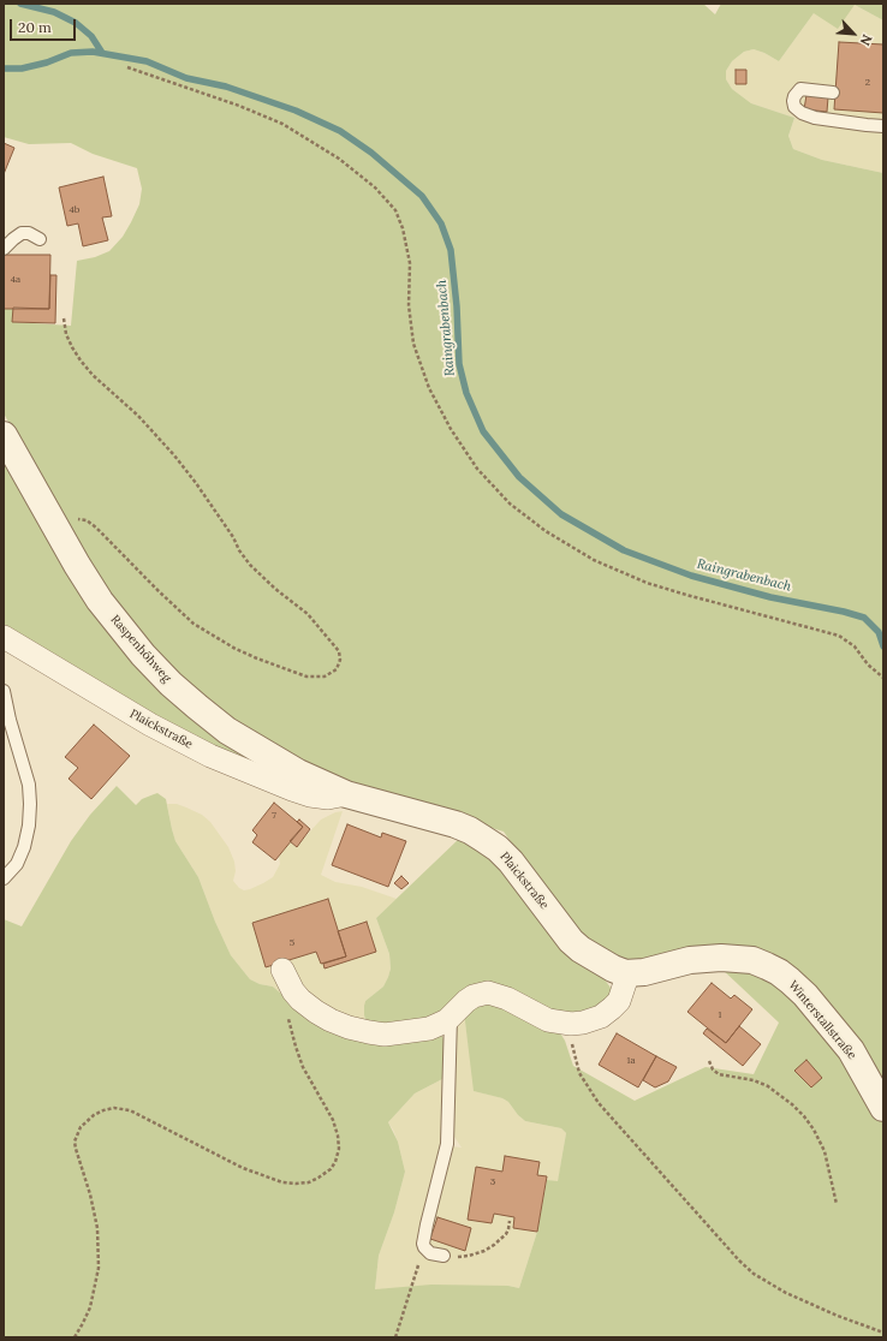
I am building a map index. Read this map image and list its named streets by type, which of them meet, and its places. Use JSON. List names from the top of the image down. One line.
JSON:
{"streets":{"street":["Raspenhöhweg","Plaickstraße","Winterstallstraße"]},"crossings":[["Raspenhöhweg","Plaickstraße"],["Plaickstraße","Winterstallstraße"]],"water":["Raingrabenbach"],"house_numbers":["2","4b","4a","7","5","1","1a","3"],"scale_bar":"20 m","north":"bottom right"}
